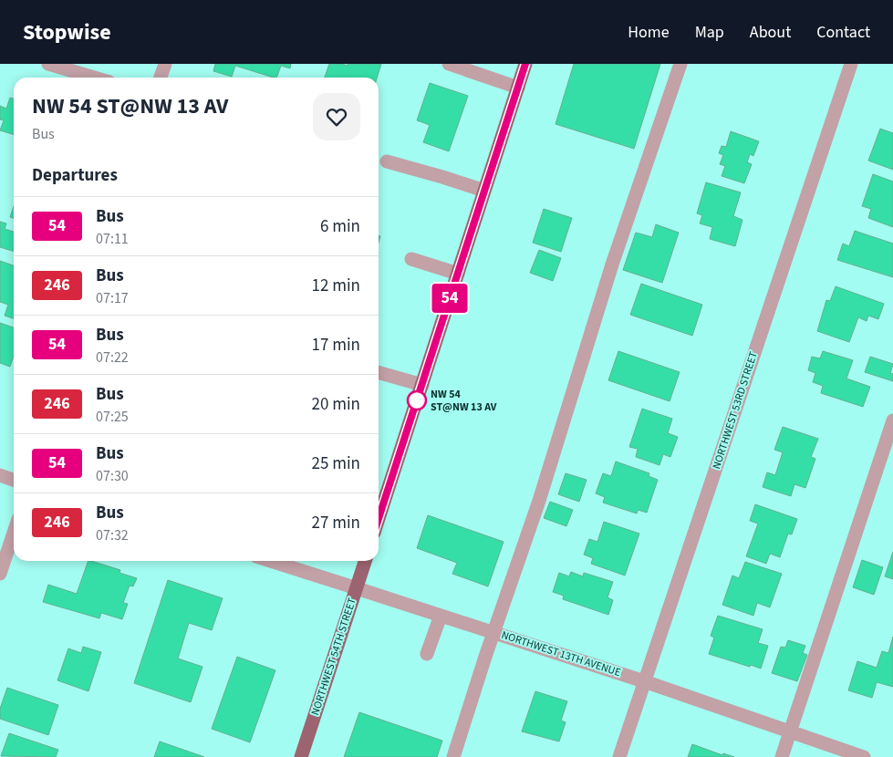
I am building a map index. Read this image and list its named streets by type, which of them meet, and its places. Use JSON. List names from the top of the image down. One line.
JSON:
{"streets":{"main road":["NORTHWEST 54TH STREET"],"street":["NORTHWEST 53RD STREET","NORTHWEST 13TH AVENUE"]},"crossings":[["NORTHWEST 53RD STREET","NORTHWEST 13TH AVENUE"],["NORTHWEST 13TH AVENUE","NORTHWEST 54TH STREET"]],"places":["NW 54 ST@NW 13 AV"],"lines":["bus line 54"],"page":{"header":"Stopwise","nav":["Home","Map","About","Contact"],"on_map":"54","heading":[["NW 54 ST@NW 13 AV","Bus"],"Departures"],"list":[{"mark":"54","name":"Bus","note":"07:11","value":"6 min"},{"mark":"246","name":"Bus","note":"07:17","value":"12 min"},{"mark":"54","name":"Bus","note":"07:22","value":"17 min"},{"mark":"246","name":"Bus","note":"07:25","value":"20 min"},{"mark":"54","name":"Bus","note":"07:30","value":"25 min"},{"mark":"246","name":"Bus","note":"07:32","value":"27 min"}]}}
